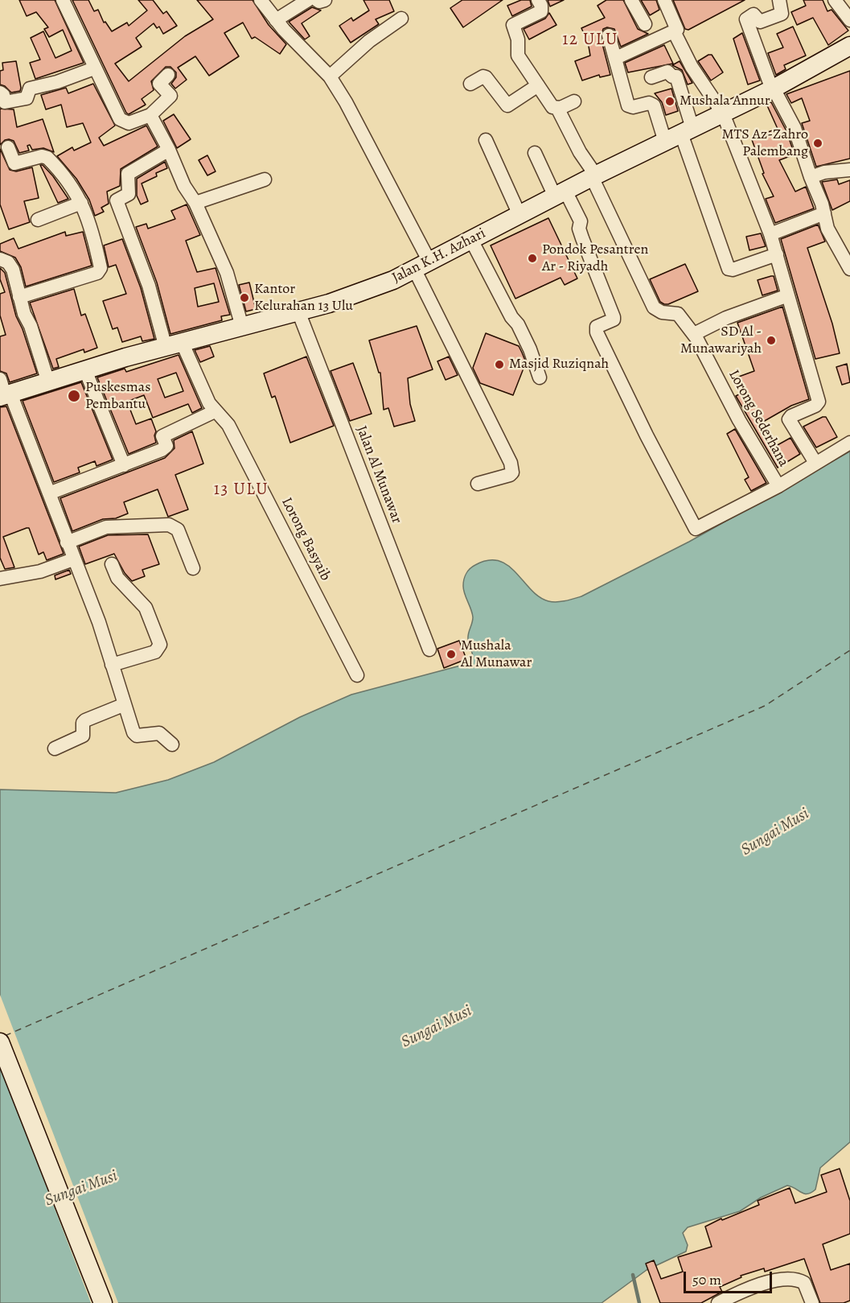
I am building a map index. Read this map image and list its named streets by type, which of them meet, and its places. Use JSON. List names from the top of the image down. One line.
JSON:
{"streets":{"street":["Jalan K.H. Azhari","Lorong Sederhana","Jalan Al Munawar","Lorong Basyaib"]},"crossings":[["Jalan K.H. Azhari","Lorong Sederhana"],["Jalan K.H. Azhari","Jalan Al Munawar"],["Jalan K.H. Azhari","Lorong Basyaib"]],"districts":["12 ULU","13 ULU"],"water":["Sungai Musi"],"places":["Mushala Annur","MTS Az-Zahro Palembang","Pondok Pesantren Ar - Riyadh","Kantor Kelurahan 13 Ulu","SD Al - Munawariyah","Masjid Ruziqnah","Puskesmas Pembantu","Mushala Al Munawar"],"scale_bar":"50 m"}
